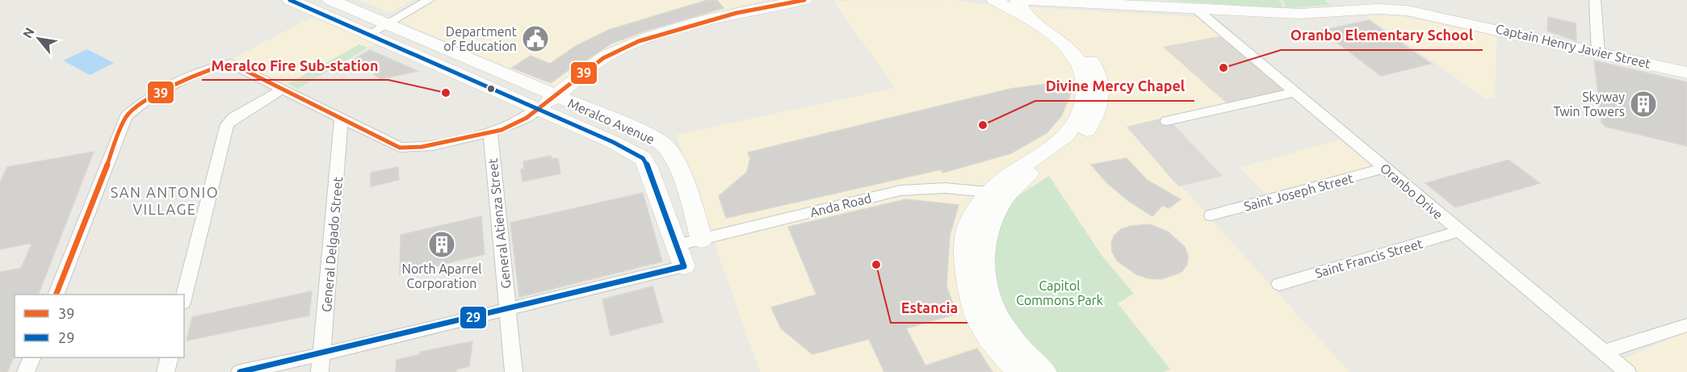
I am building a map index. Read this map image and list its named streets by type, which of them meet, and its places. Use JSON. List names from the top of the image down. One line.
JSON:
{"streets":{"street":["Captain Henry Javier Street","Meralco Avenue","Oranbo Drive","Saint Joseph Street","Anda Road","General Atienza Street","General Delgado Street","Saint Francis Street"]},"crossings":[["Captain Henry Javier Street","Oranbo Drive"],["Meralco Avenue","Anda Road"],["Oranbo Drive","Saint Joseph Street"],["Oranbo Drive","Saint Francis Street"]],"districts":["SAN ANTONIO VILLAGE"],"parks":["Capitol Commons Park"],"places":{"public building":["Department of Education"],"other":["Oranbo Elementary School","Meralco Fire Sub-station","Divine Mercy Chapel","Estancia"],"building":["Skyway Twin Towers","North Aparrel Corporation"]},"lines":["transit line 39","transit line 29"],"legend":["39","29"],"north":"top left"}
